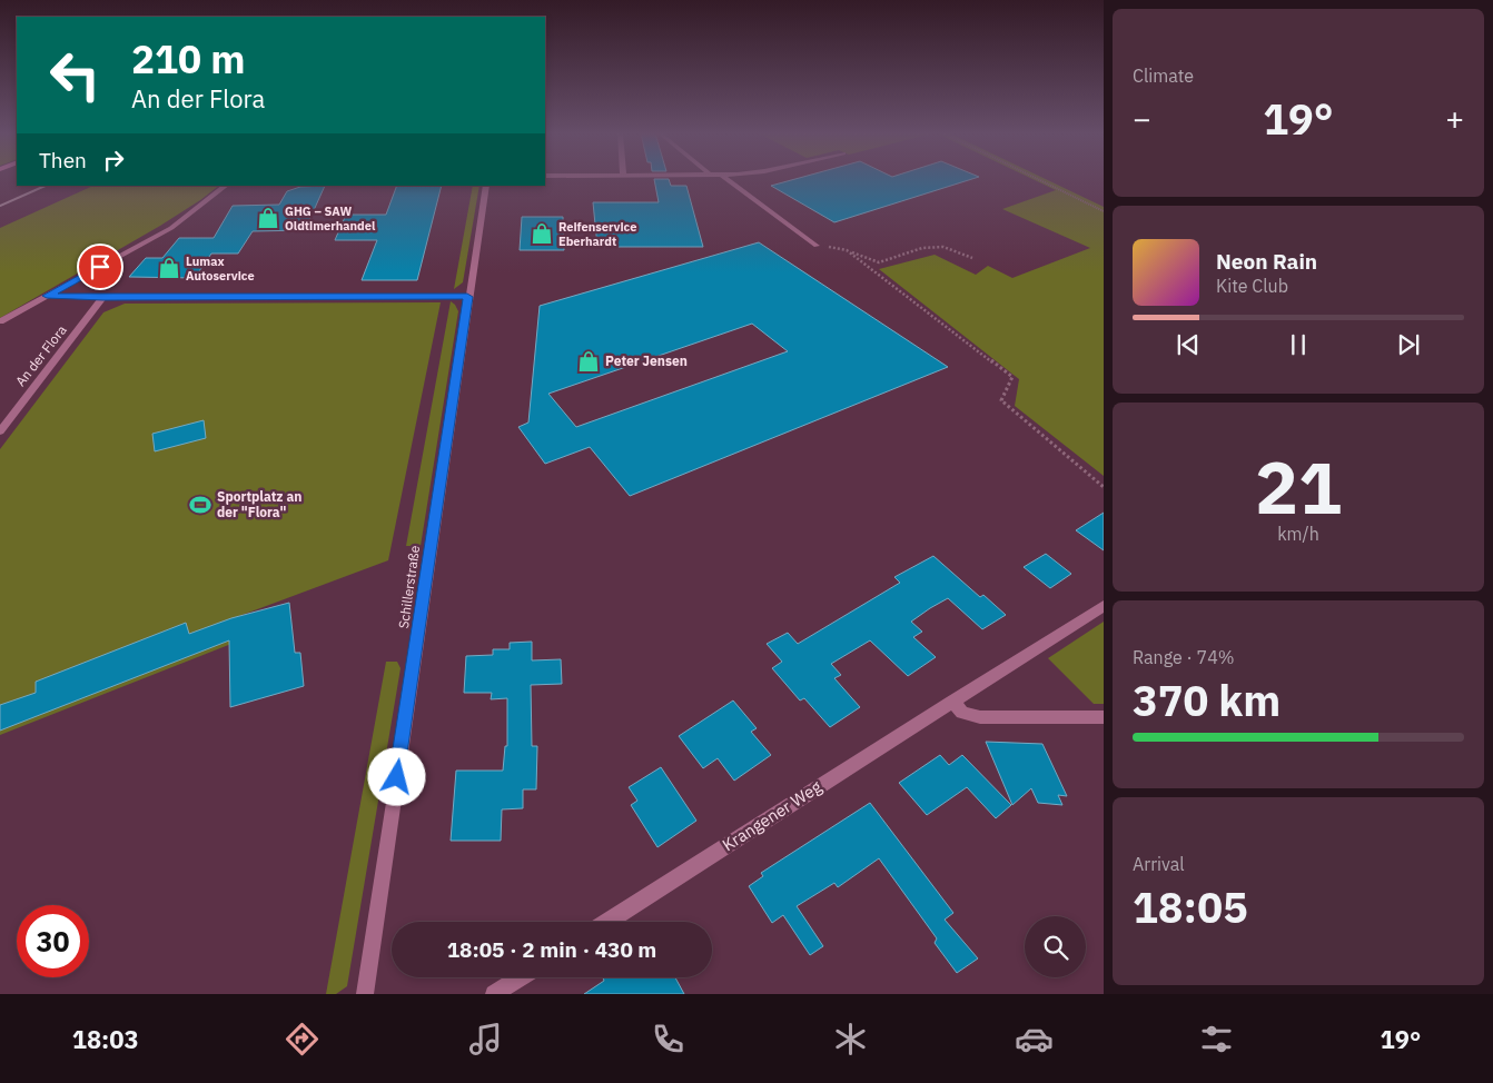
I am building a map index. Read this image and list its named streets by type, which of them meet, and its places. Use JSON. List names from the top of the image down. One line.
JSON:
{"streets":{"street":["An der Flora","Schillerstraße","Krangener Weg"]},"places":{"shop":["GHG – SAW Oldtimerhandel","Reifenservice Eberhardt","Lumax Autoservice","Peter Jensen"],"sports":["Sportplatz an der \"Flora\""]},"page":{"tile":["Climate",["21","km/h"],["Range · 74%","370 km"],["Arrival","18:05"]],"turn":["210 m","An der Flora"],"heat":["−","19°","+"],"then":"Then","song":["Neon Rain","Kite Club"],"limit":"30","trip":"18:05 · 2 min · 430 m","tabs":["18:03","19°"]}}
